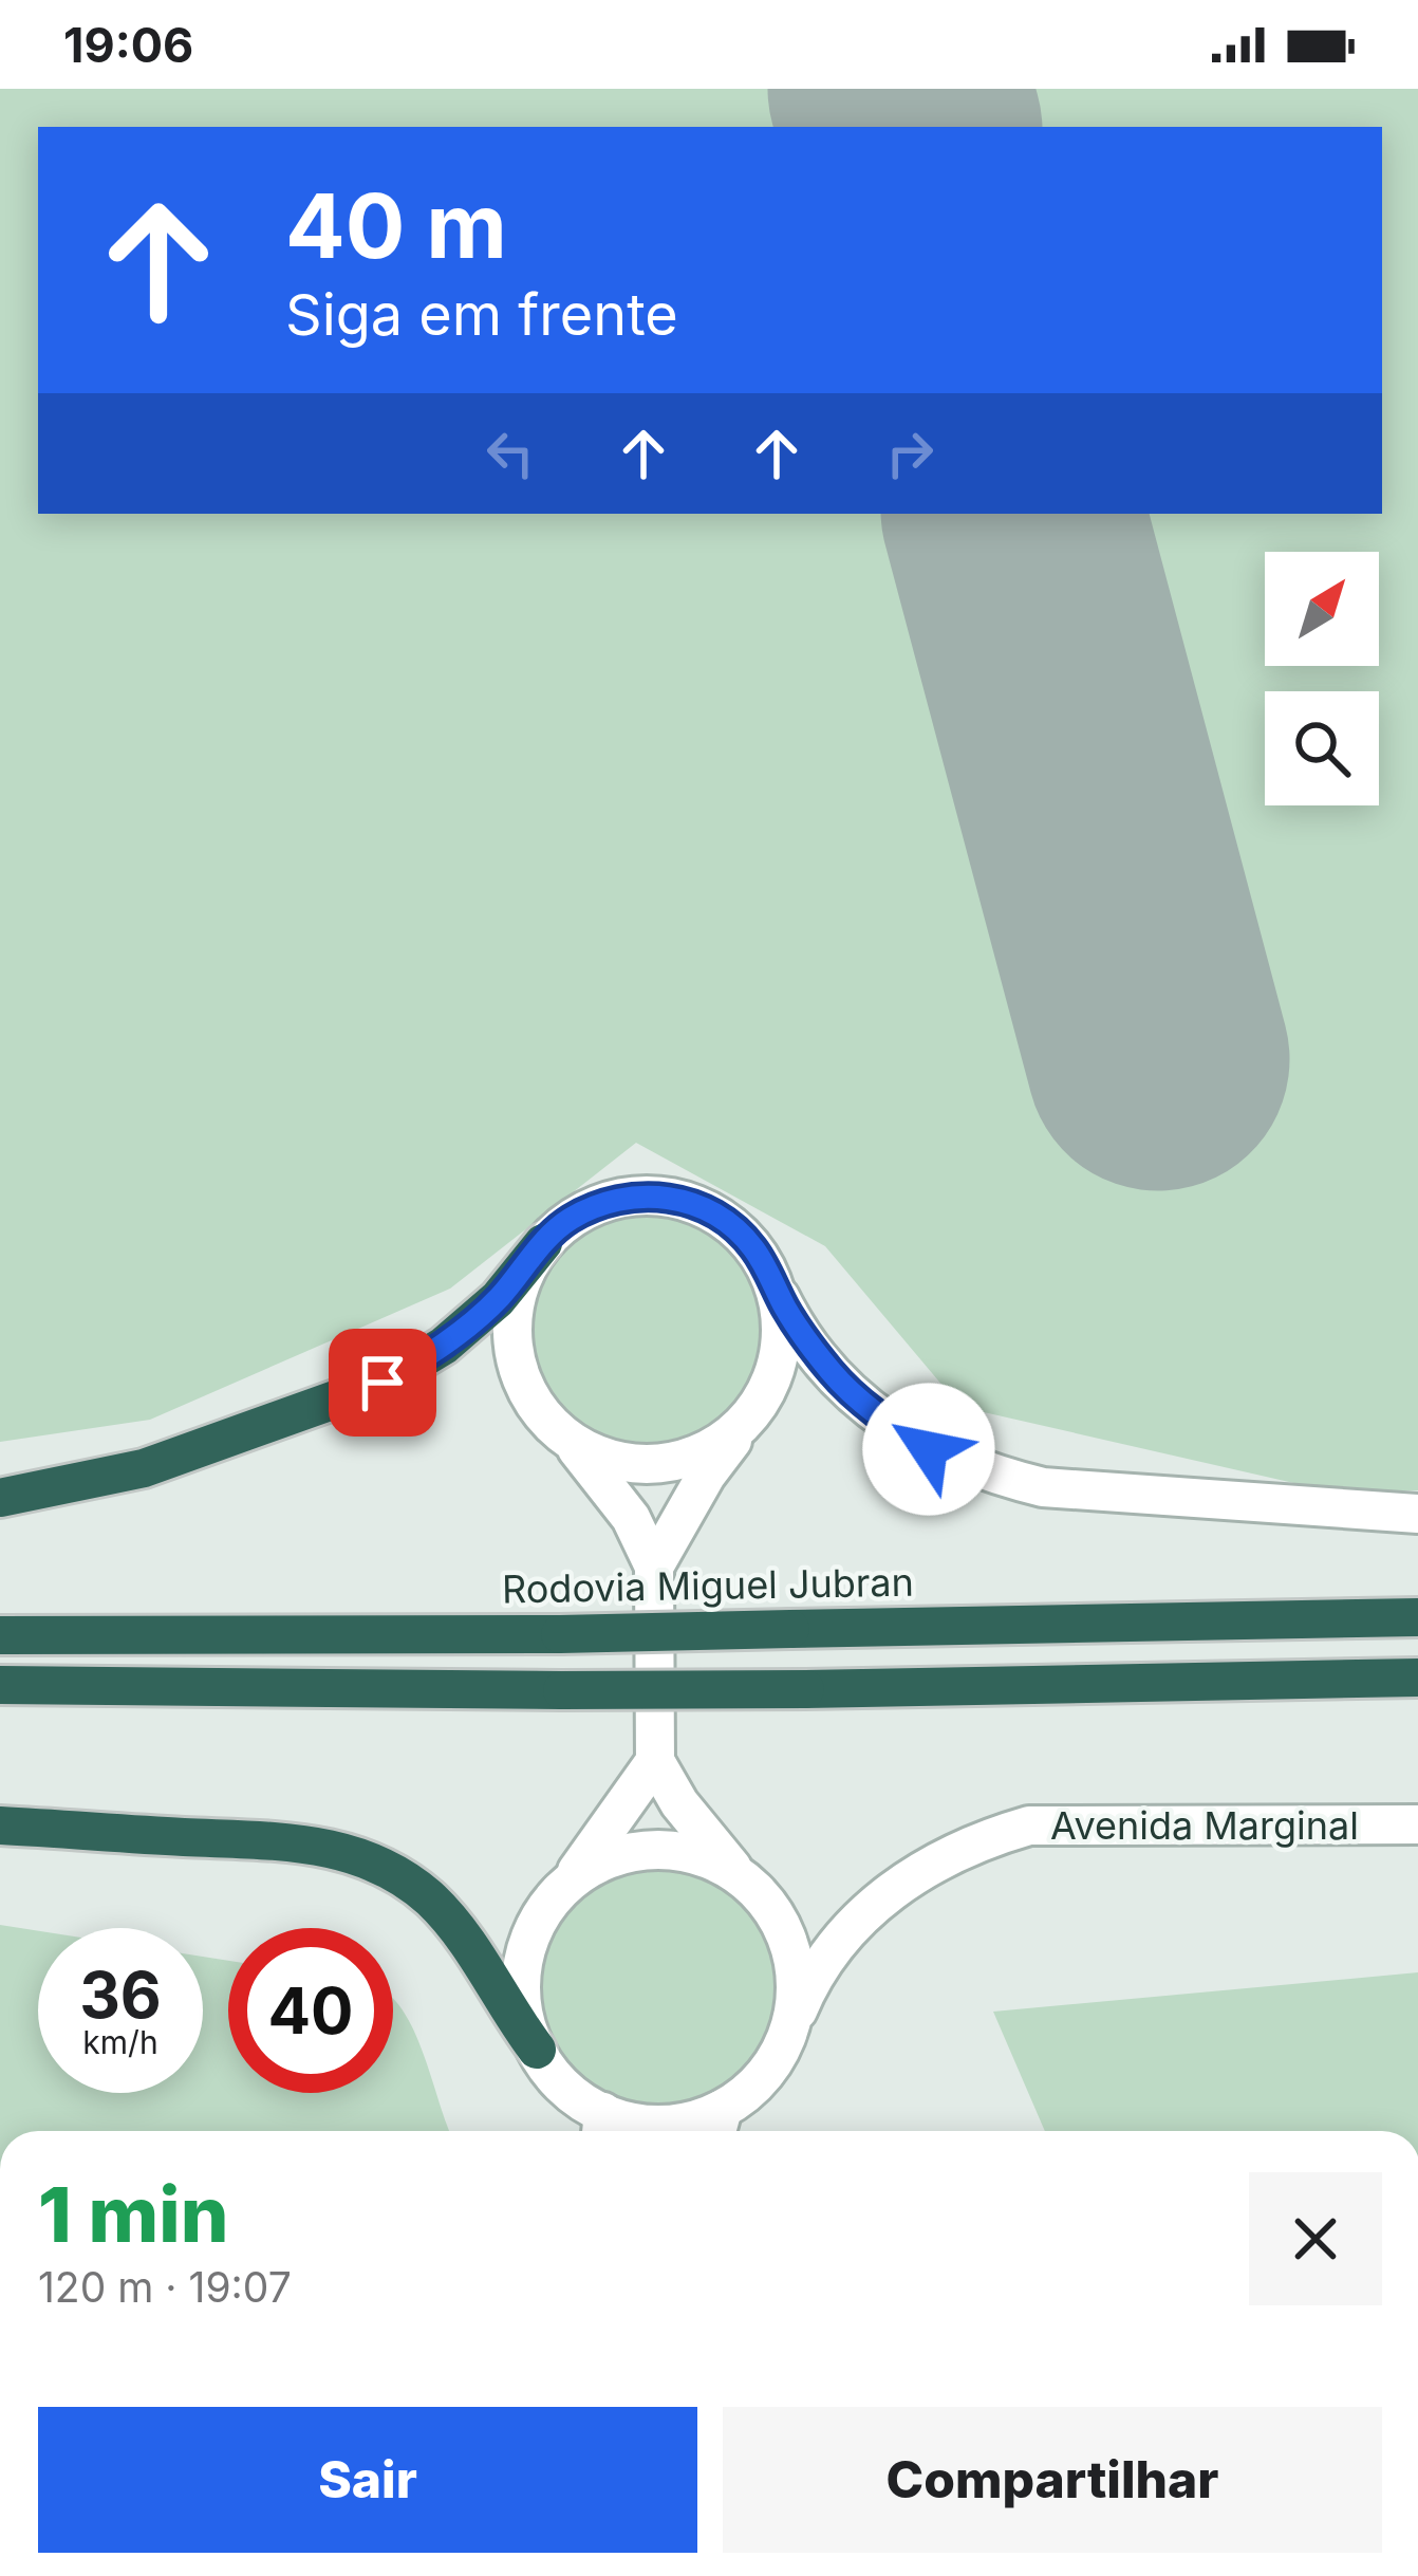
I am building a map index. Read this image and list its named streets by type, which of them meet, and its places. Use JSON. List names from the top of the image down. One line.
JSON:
{"streets":{"highway":["Rodovia Miguel Jubran"],"street":["Avenida Marginal"]},"north":"top right","page":{"status":"19:06","turn":["40 m","Siga em frente"],"speed":"36 km/h","limit":"40","heading":["1 min","120 m · 19:07"],"buttons":["Sair","Compartilhar"]}}
